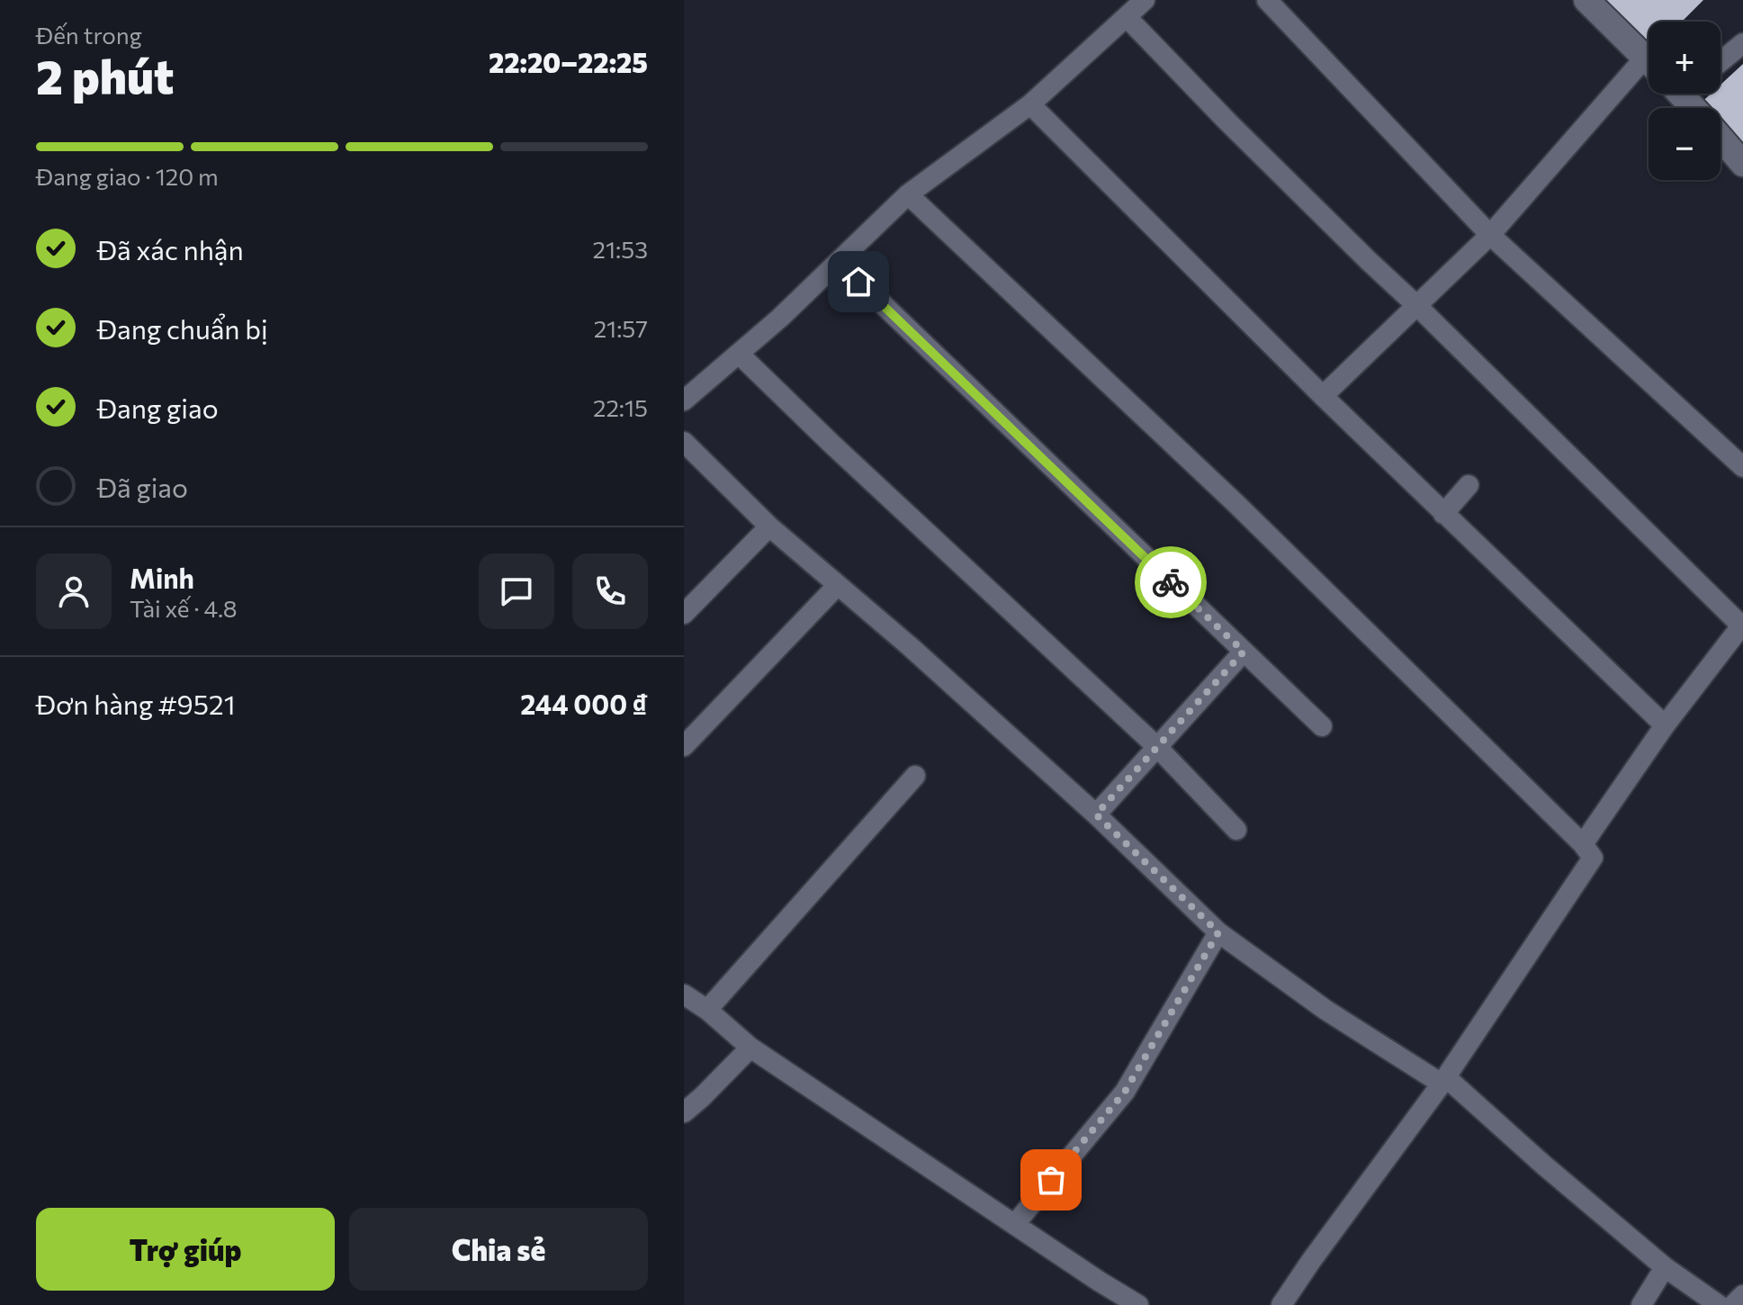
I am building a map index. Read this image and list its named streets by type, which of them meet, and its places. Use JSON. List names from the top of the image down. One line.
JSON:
{"page":{"heading":["2 phút","Đến trong","22:20–22:25"],"panel":["Minh","Tài xế · 4.8","Đơn hàng #9521","244 000 ₫"],"map_buttons":["+","−"],"bar":"Đang giao · 120 m","list":[["Đã xác nhận","21:53"],["Đang chuẩn bị","21:57"],["Đang giao","22:15"],"Đã giao"],"buttons":["Trợ giúp","Chia sẻ"]}}
